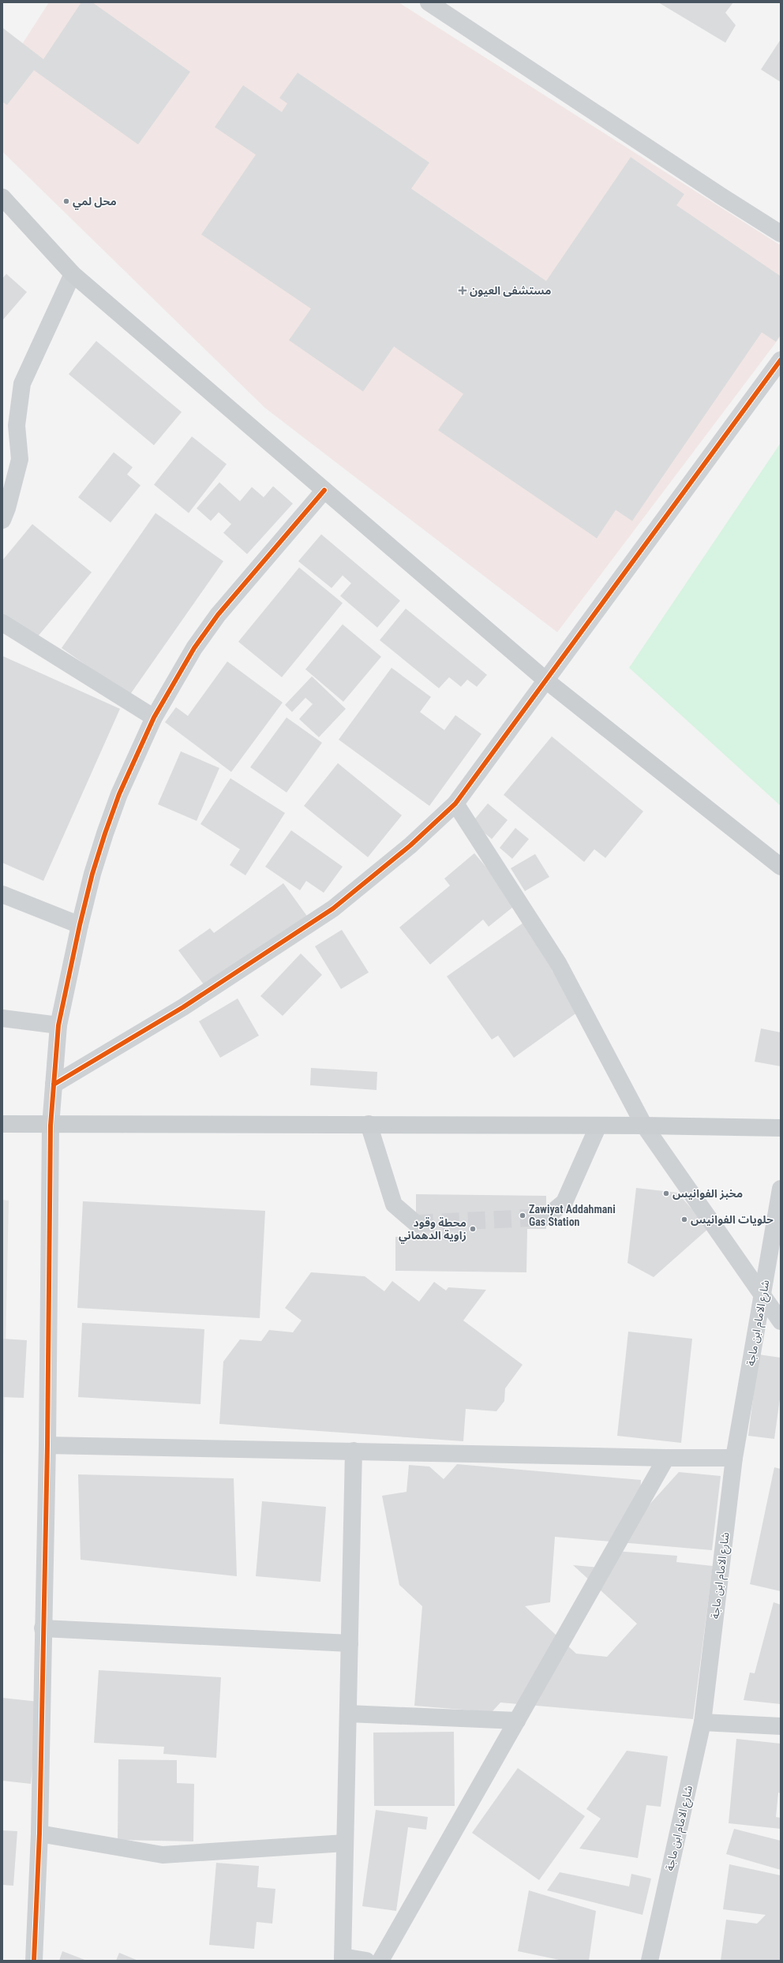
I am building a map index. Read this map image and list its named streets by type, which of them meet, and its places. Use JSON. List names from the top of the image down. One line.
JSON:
{"streets":{"street":["شارع الامام ابن ماجة"]},"places":{"other":["محل لمي","مخبز الفوانيس","Zawiyat Addahmani Gas Station","حلويات الفوانيس","محطة وقود زاوية الدهماني"],"health":["مستشفى العيون"]}}
